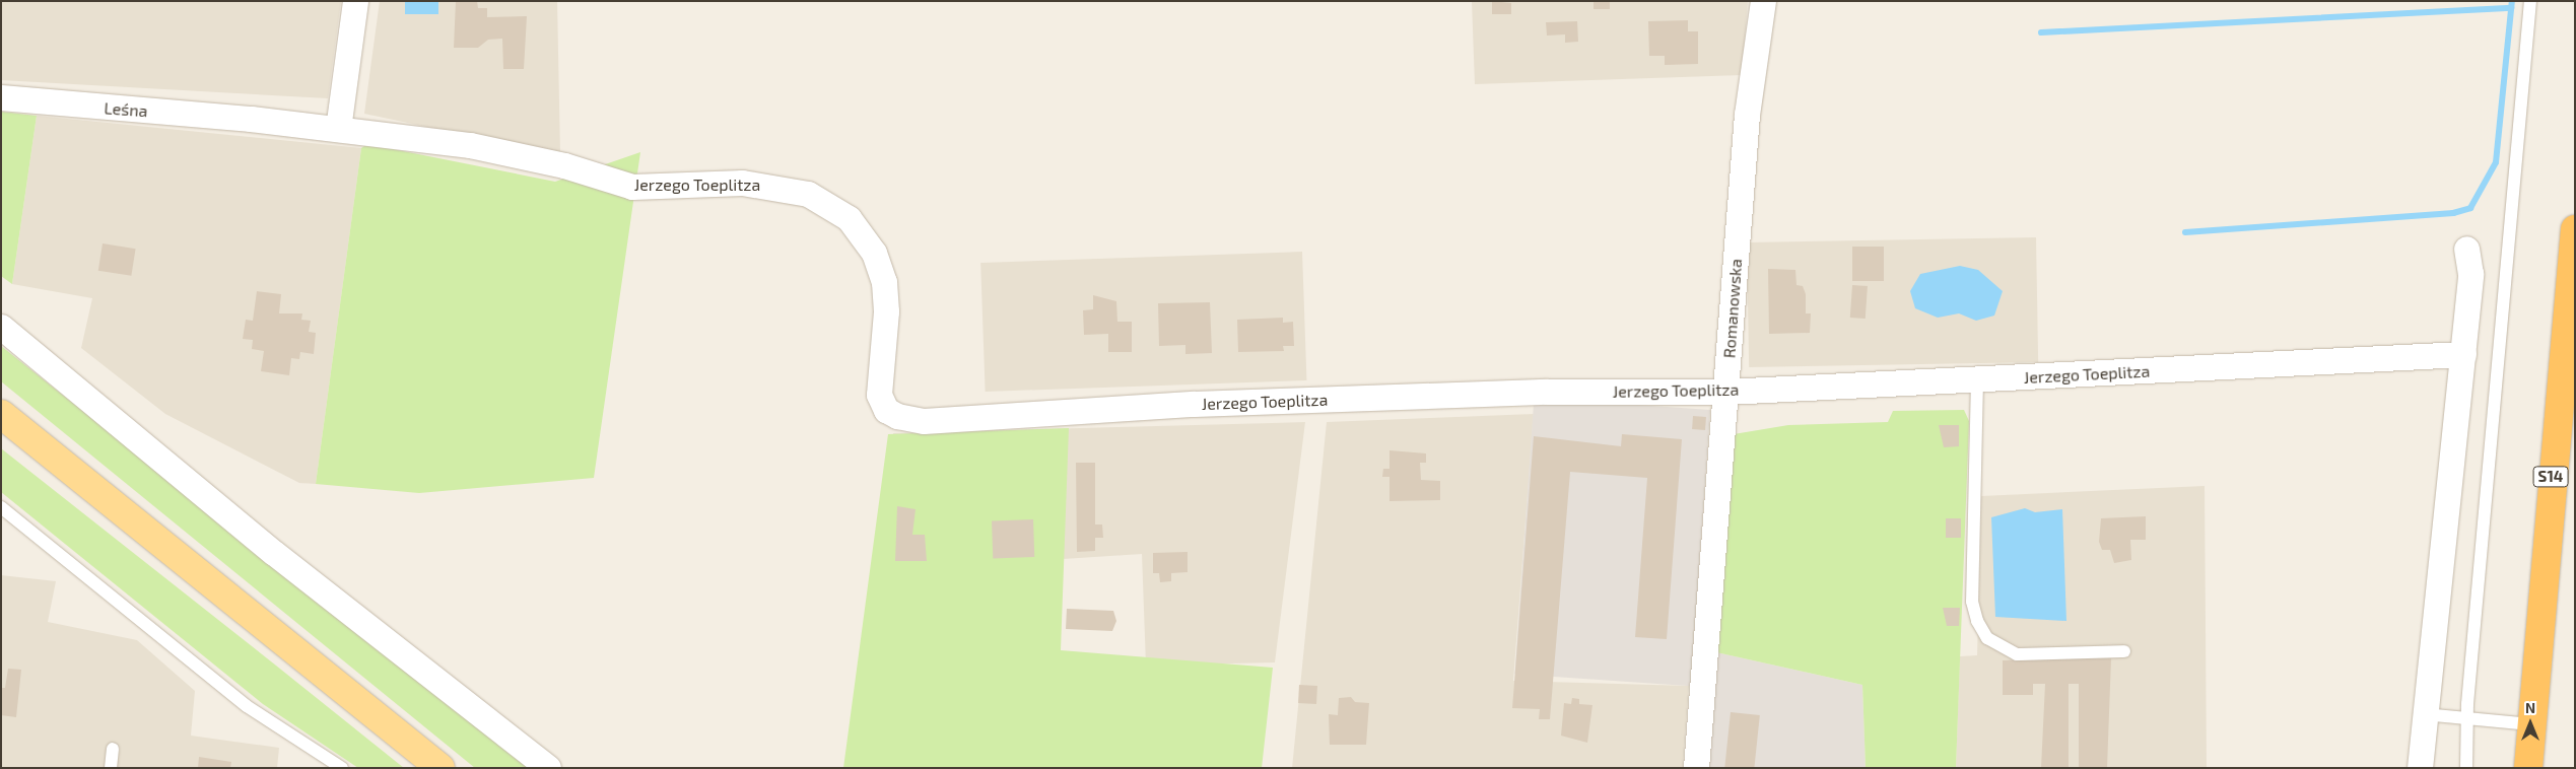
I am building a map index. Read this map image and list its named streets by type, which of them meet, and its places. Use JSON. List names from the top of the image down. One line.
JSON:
{"streets":{"highway":["S14"],"street":["Leśna","Jerzego Toeplitza","Romanowska"]},"crossings":[["Leśna","Jerzego Toeplitza"],["Jerzego Toeplitza","Romanowska"]],"north":"top"}
